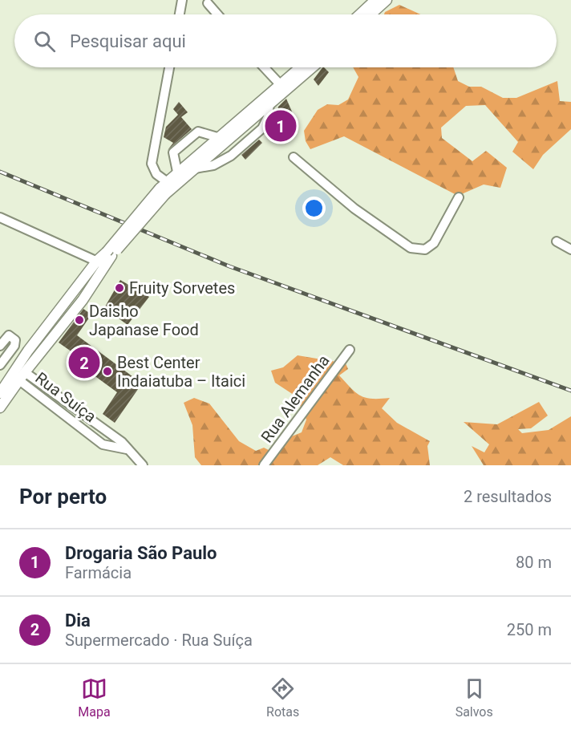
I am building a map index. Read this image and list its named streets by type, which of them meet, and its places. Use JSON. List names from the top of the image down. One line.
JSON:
{"streets":{"street":["Rua Suíça","Rua Alemanha"]},"places":["Fruity Sorvetes","Daisho Japanase Food","Best Center Indaiatuba – Itaici"],"page":{"search":"Pesquisar aqui","pins":["1","2"],"heading":["Por perto","2 resultados"],"list":[{"mark":"1","name":"Drogaria São Paulo","note":"Farmácia","value":"80 m"},{"mark":"2","name":"Dia","note":"Supermercado · Rua Suíça","value":"250 m"}],"nav":["Mapa","Rotas","Salvos"]}}
